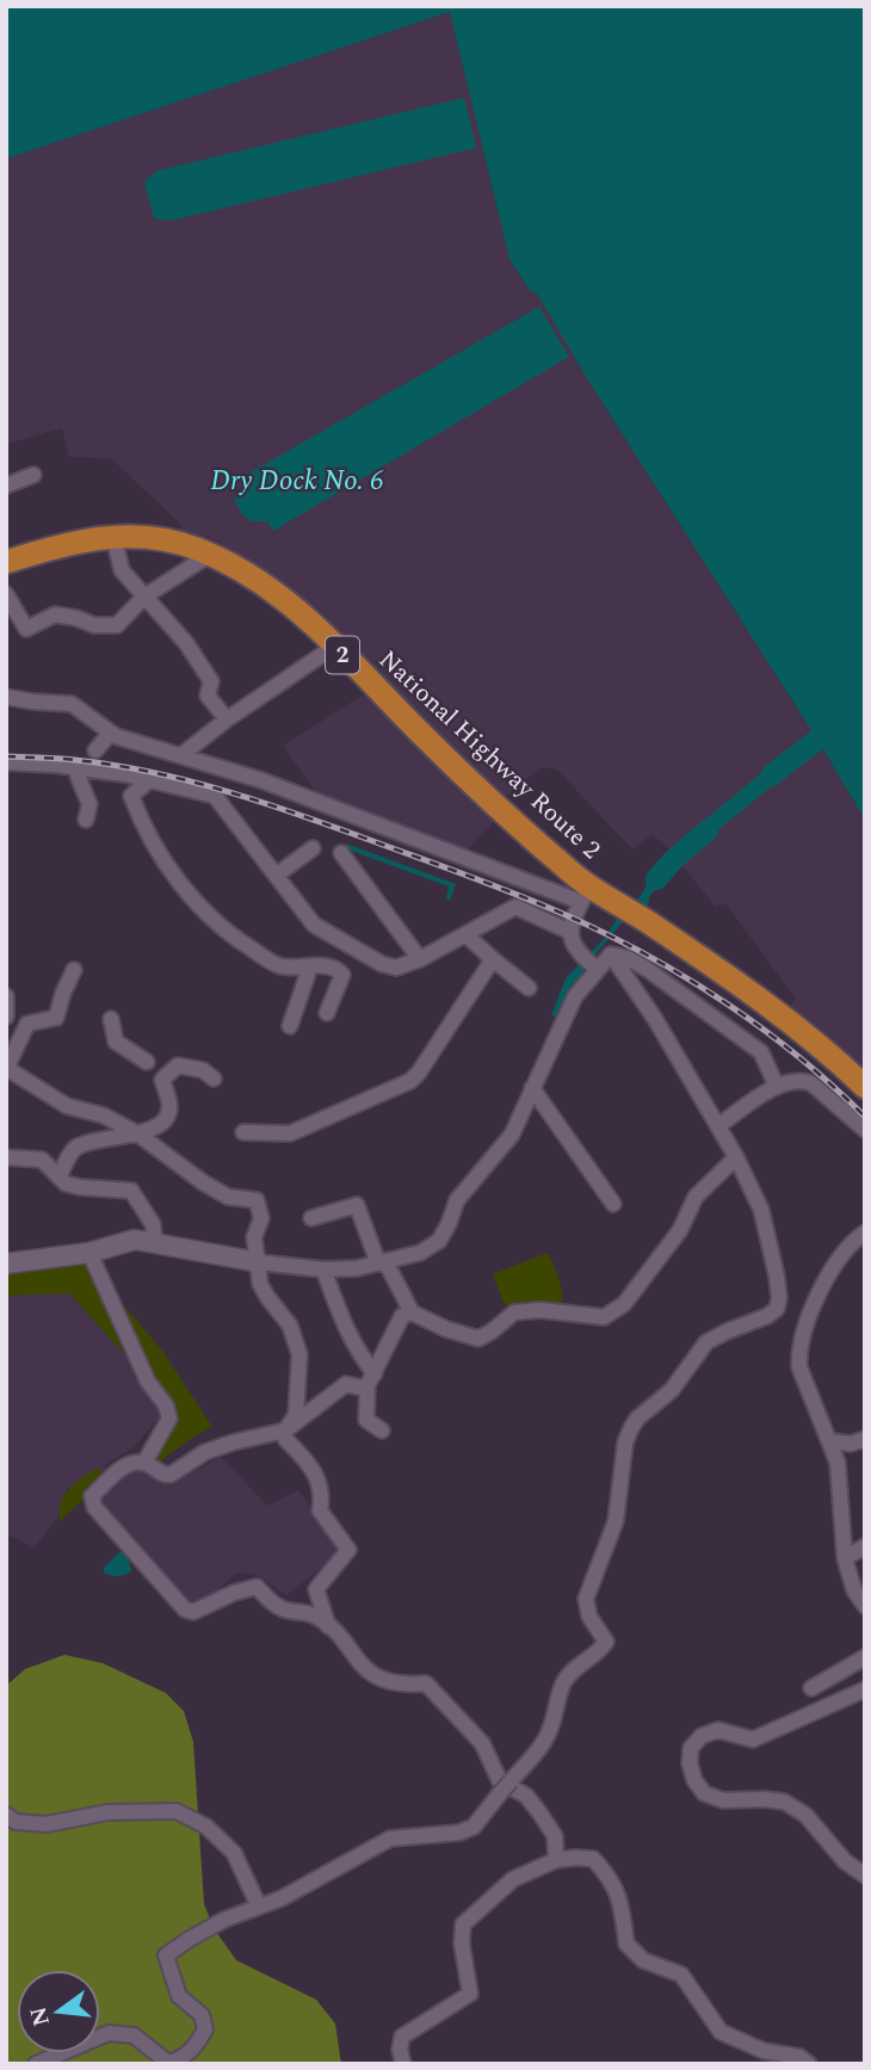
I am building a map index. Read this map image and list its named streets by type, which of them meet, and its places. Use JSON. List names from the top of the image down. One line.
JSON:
{"streets":{"highway":["2","National Highway Route 2"]},"water":["Dry Dock No. 6"],"north":"left"}
